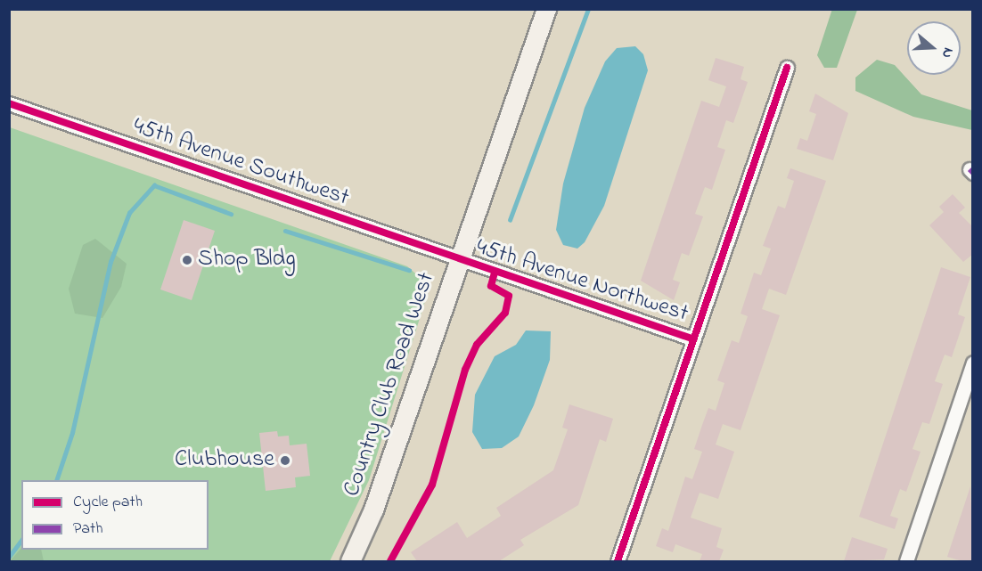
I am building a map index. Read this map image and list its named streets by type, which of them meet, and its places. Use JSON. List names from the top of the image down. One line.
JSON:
{"streets":{"main road":["Country Club Road West"],"street":["45th Avenue Southwest","45th Avenue Northwest"]},"crossings":[["45th Avenue Southwest","45th Avenue Northwest"],["45th Avenue Southwest","Country Club Road West"],["45th Avenue Northwest","Country Club Road West"]],"places":["Shop Bldg","Clubhouse"],"legend":["Cycle path","Path"],"north":"right"}
